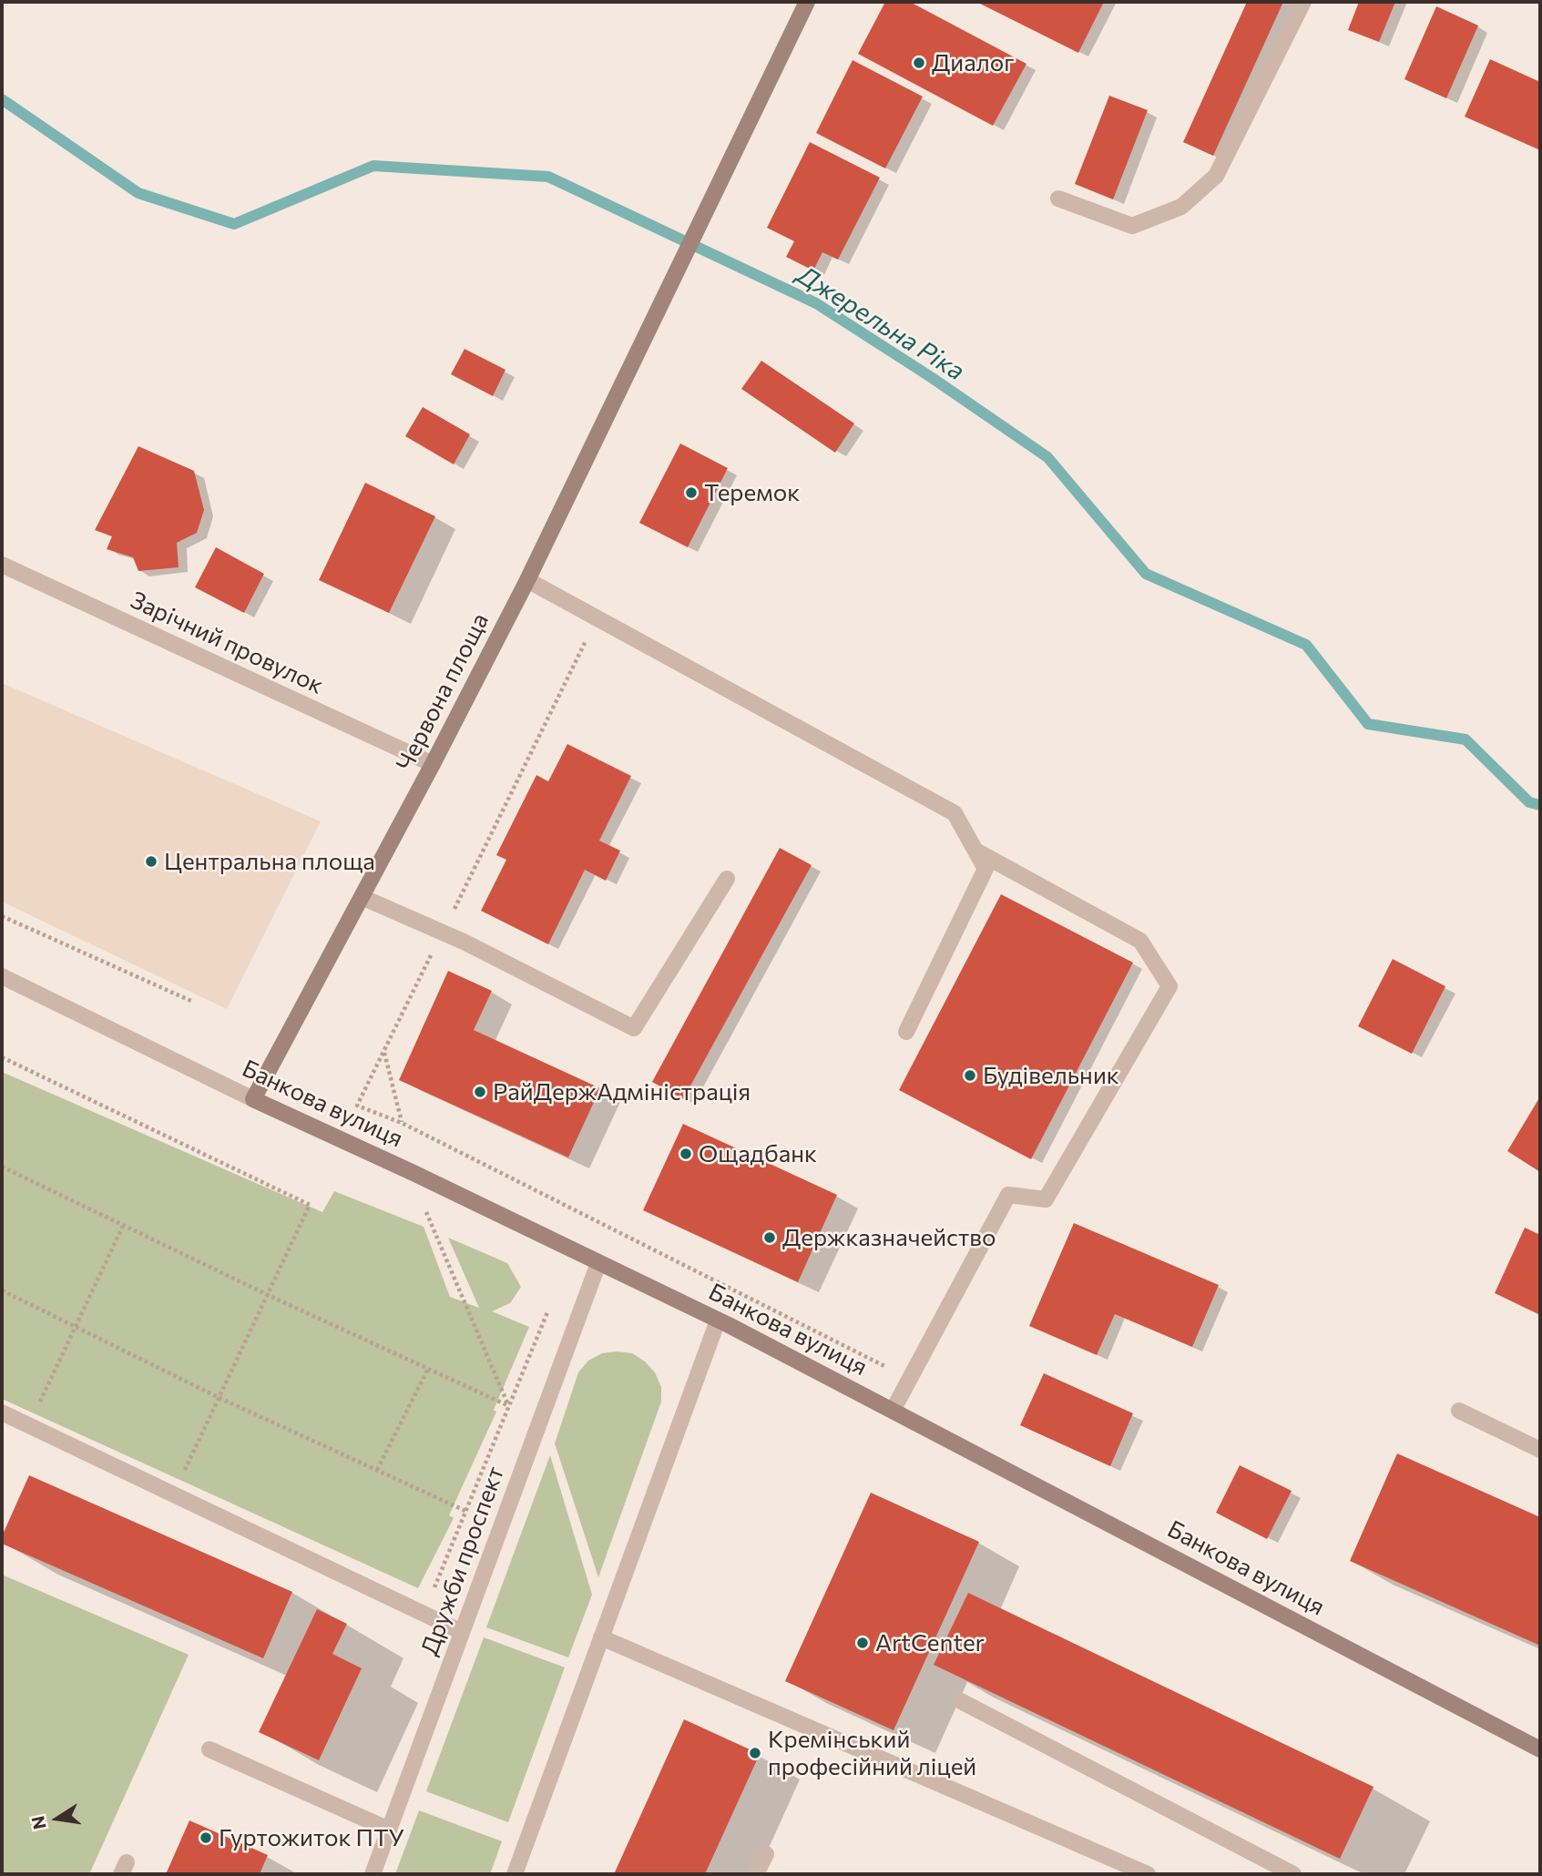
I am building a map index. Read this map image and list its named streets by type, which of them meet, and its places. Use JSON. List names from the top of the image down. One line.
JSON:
{"streets":{"street":["Зарічний провулок","Червона площа","Банкова вулиця","Дружби проспект"]},"crossings":[["Зарічний провулок","Червона площа"],["Червона площа","Банкова вулиця"],["Банкова вулиця","Дружби проспект"]],"water":["Джерельна Ріка"],"places":["Диалог","Теремок","Центральна площа","Будівельник","РайДержАдміністрація","Ощадбанк","Держказначейство","ArtCenter","Кремінський професійний ліцей","Гуртожиток ПТУ"],"north":"left"}
